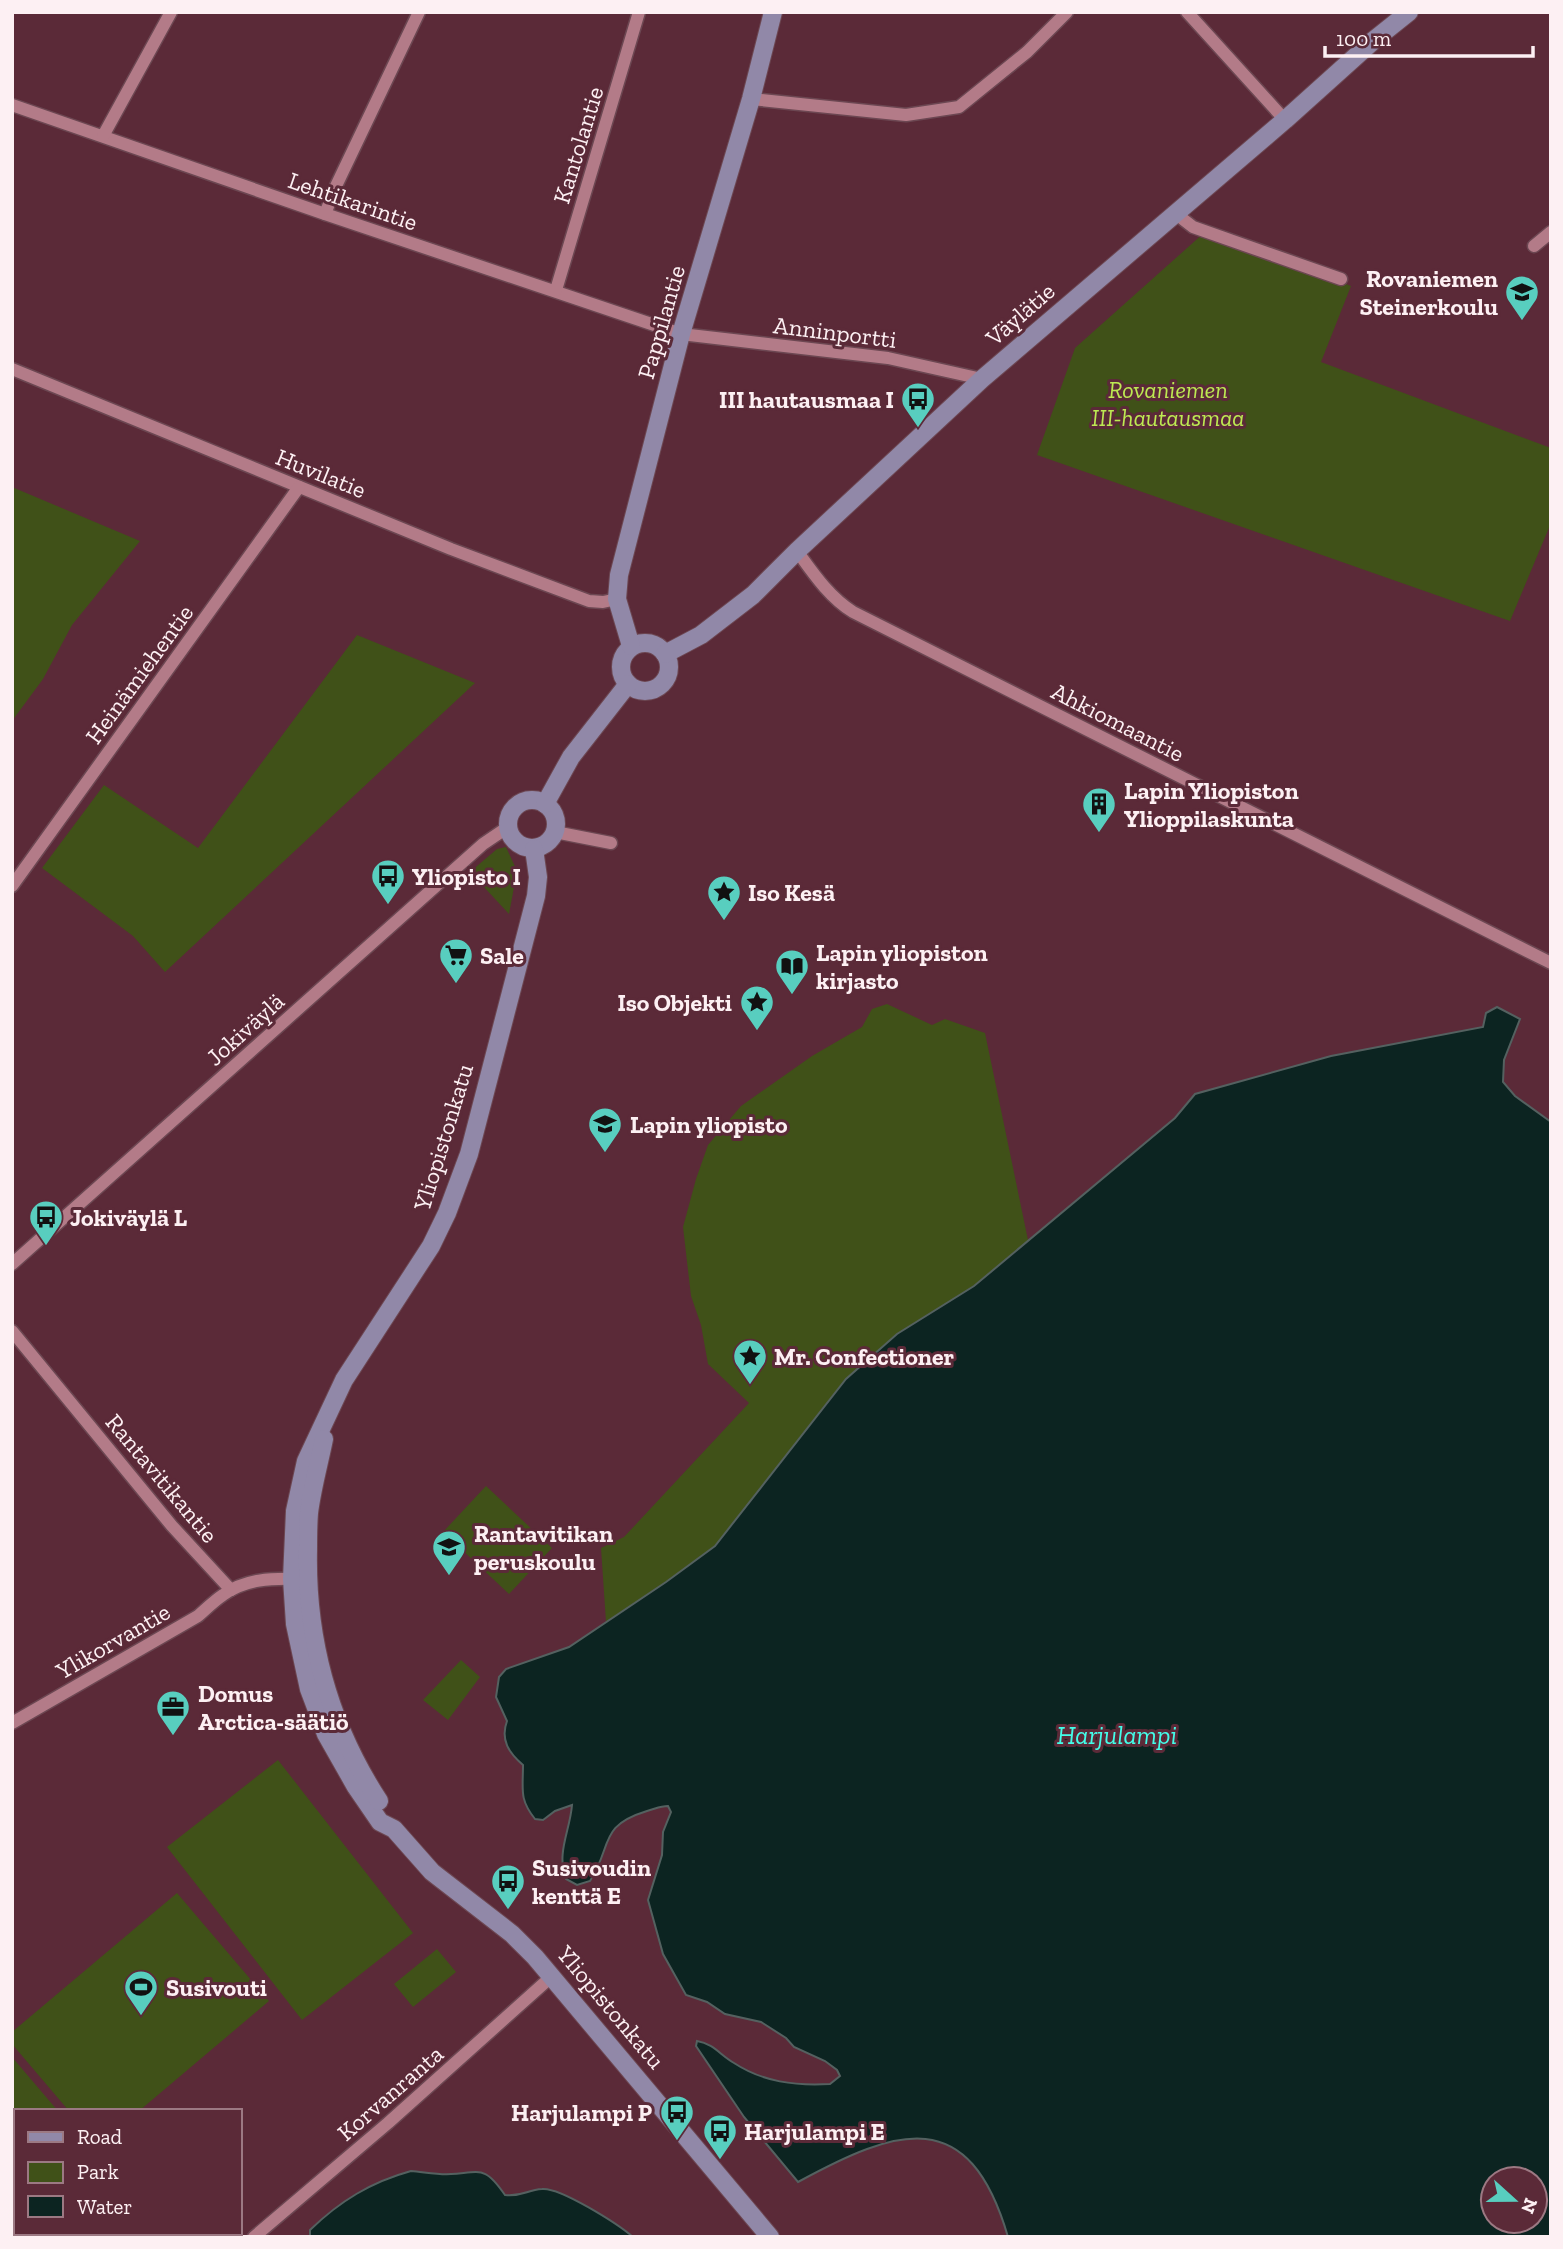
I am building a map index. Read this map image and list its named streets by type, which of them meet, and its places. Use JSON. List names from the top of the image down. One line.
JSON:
{"streets":{"street":["Kantolantie","Lehtikarintie","Väylätie","Pappilantie","Anninportti","Huvilatie","Heinämiehentie","Ahkiomaantie","Jokiväylä","Yliopistonkatu","Rantavitikantie","Ylikorvantie","Korvanranta"]},"crossings":[["Kantolantie","Lehtikarintie"],["Lehtikarintie","Pappilantie"],["Lehtikarintie","Anninportti"],["Väylätie","Pappilantie"],["Väylätie","Anninportti"],["Väylätie","Ahkiomaantie"],["Pappilantie","Anninportti"],["Pappilantie","Huvilatie"],["Huvilatie","Heinämiehentie"],["Jokiväylä","Yliopistonkatu"],["Yliopistonkatu","Korvanranta"],["Rantavitikantie","Ylikorvantie"]],"water":["Harjulampi"],"parks":["Rovaniemen III-hautausmaa"],"places":{"school or university":["Rovaniemen Steinerkoulu","Lapin yliopisto","Rantavitikan peruskoulu"],"bus stop":["III hautausmaa I","Yliopisto I","Jokiväylä L","Susivoudin kenttä E","Harjulampi P","Harjulampi E"],"building":["Lapin Yliopiston Ylioppilaskunta"],"place":["Iso Kesä","Iso Objekti","Mr. Confectioner"],"supermarket":["Sale"],"library":["Lapin yliopiston kirjasto"],"office":["Domus Arctica-säätiö"],"sports":["Susivouti"]},"legend":["Road","Park","Water"],"scale_bar":"100 m","north":"right"}
